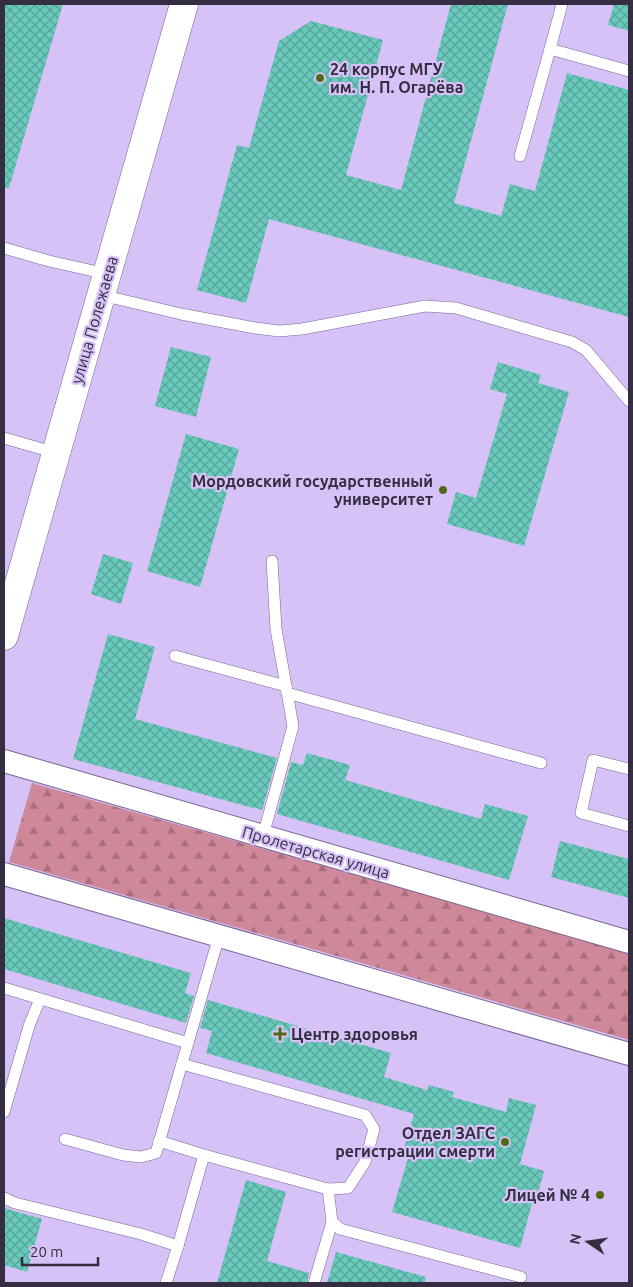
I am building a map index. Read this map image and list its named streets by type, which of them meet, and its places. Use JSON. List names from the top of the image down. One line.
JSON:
{"streets":{"main road":["улица Полежаева"],"street":["Пролетарская улица"]},"places":{"other":["24 корпус МГУ им. Н. П. Огарёва","Мордовский государственный университет","Отдел ЗАГС регистрации смерти","Лицей № 4"],"health":["Центр здоровья"]},"scale_bar":"20 m","north":"left"}
